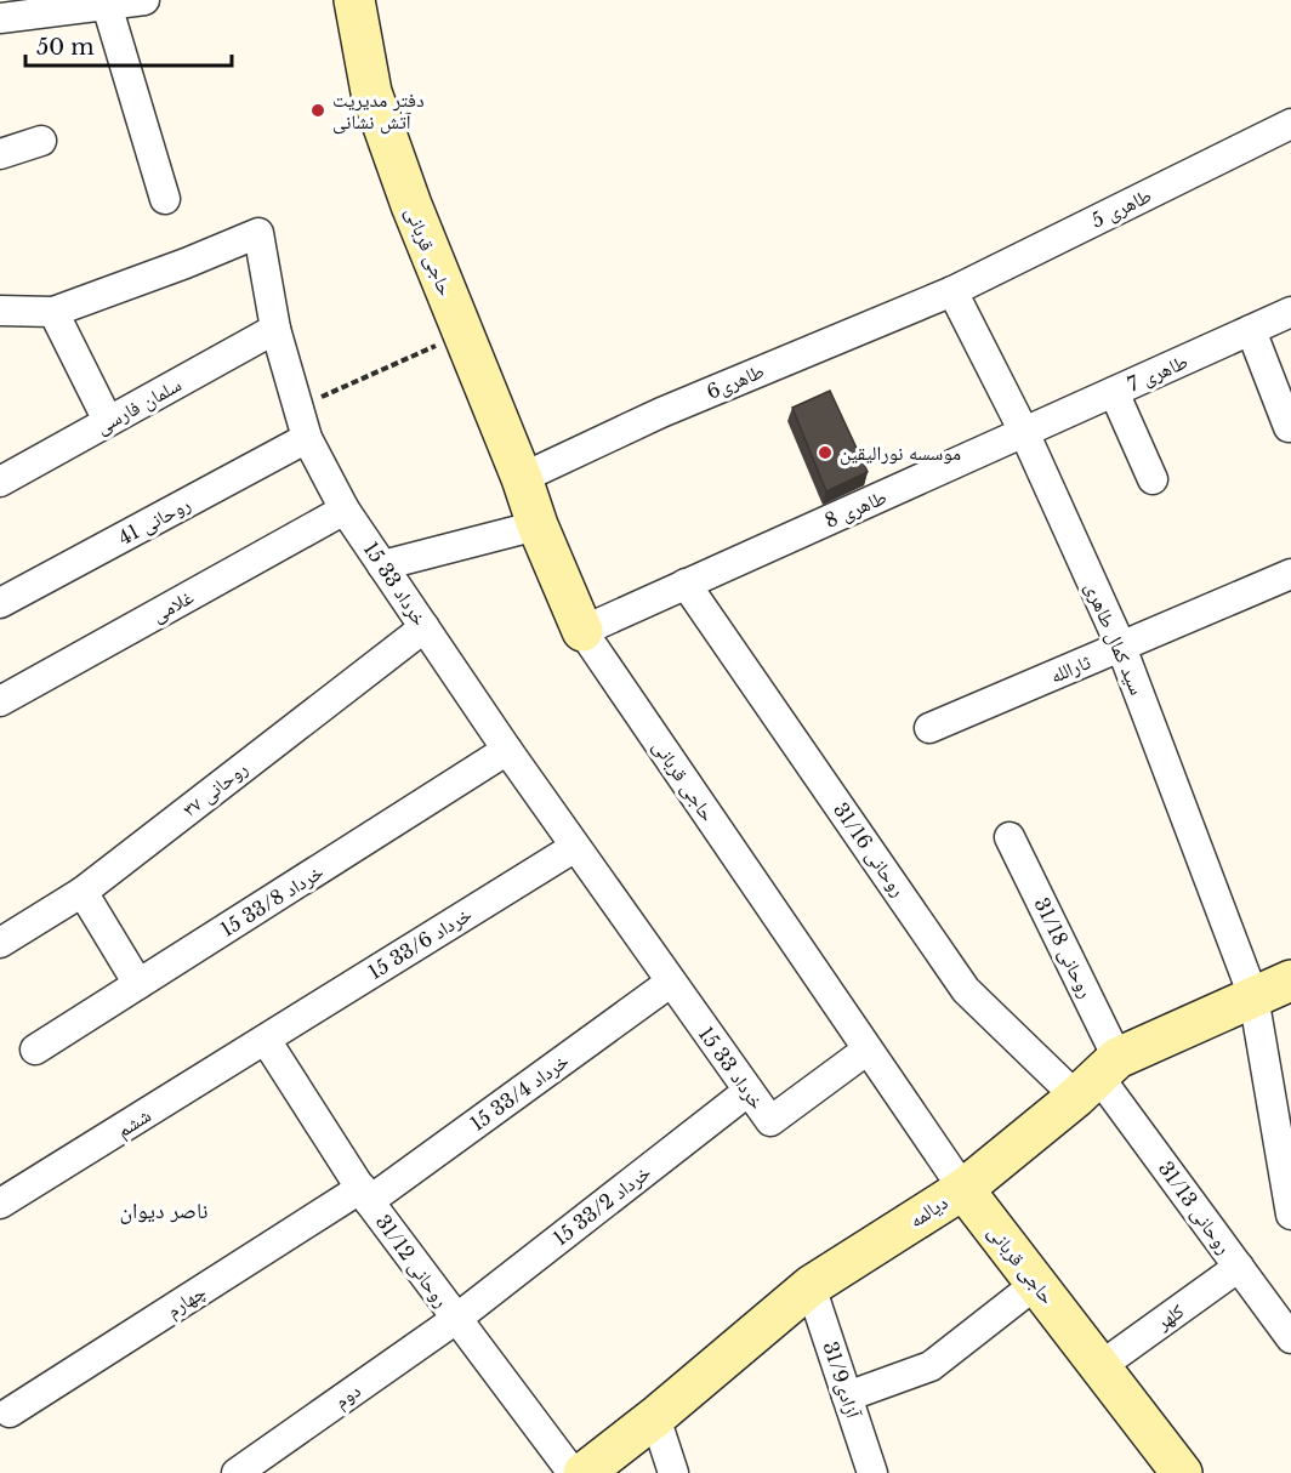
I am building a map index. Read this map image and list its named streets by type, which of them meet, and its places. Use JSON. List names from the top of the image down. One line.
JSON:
{"streets":{"main road":["حاجی قربانی","دیالمه"],"street":["طاهری 5","طاهری 7","طاهری6","سلمان فارسی","طاهری 8","روحانی 41","15 خرداد 33","غلامی","سید کمال طاهری","ثارالله","روحانی ۳۷","روحانی 31/16","15 خرداد 33/8","15 خرداد 33/6","روحانی 31/18","15 خرداد 33/4","ششم","15 خرداد 33/2","روحانی 31/13","روحانی 31/12","چهارم","کلهر","آزادی31/9","دوم"]},"crossings":[["طاهری 5","طاهری6"],["طاهری 5","سید کمال طاهری"],["حاجی قربانی","طاهری6"],["حاجی قربانی","طاهری 8"],["حاجی قربانی","15 خرداد 33"],["حاجی قربانی","دیالمه"],["حاجی قربانی","کلهر"],["طاهری 7","طاهری 8"],["طاهری 7","سید کمال طاهری"],["طاهری6","سید کمال طاهری"],["سلمان فارسی","15 خرداد 33"],["طاهری 8","سید کمال طاهری"],["طاهری 8","روحانی 31/16"],["روحانی 41","15 خرداد 33"],["15 خرداد 33","غلامی"],["15 خرداد 33","روحانی ۳۷"],["15 خرداد 33","15 خرداد 33/8"],["15 خرداد 33","15 خرداد 33/6"],["15 خرداد 33","15 خرداد 33/4"],["15 خرداد 33","15 خرداد 33/2"],["سید کمال طاهری","ثارالله"],["سید کمال طاهری","دیالمه"],["روحانی 31/16","روحانی 31/18"],["روحانی 31/16","روحانی 31/13"],["روحانی 31/16","دیالمه"],["15 خرداد 33/6","ششم"],["15 خرداد 33/6","روحانی 31/12"],["روحانی 31/18","روحانی 31/13"],["روحانی 31/18","دیالمه"],["15 خرداد 33/4","روحانی 31/12"],["15 خرداد 33/4","چهارم"],["ششم","روحانی 31/12"],["15 خرداد 33/2","روحانی 31/12"],["15 خرداد 33/2","دوم"],["روحانی 31/13","دیالمه"],["روحانی 31/13","کلهر"],["دیالمه","آزادی31/9"],["روحانی 31/12","چهارم"],["روحانی 31/12","دوم"]],"districts":["ناصر دیوان"],"places":["دفتر مدیریت آتش نشانی","موسسه نورالیقین"],"scale_bar":"50 m"}
